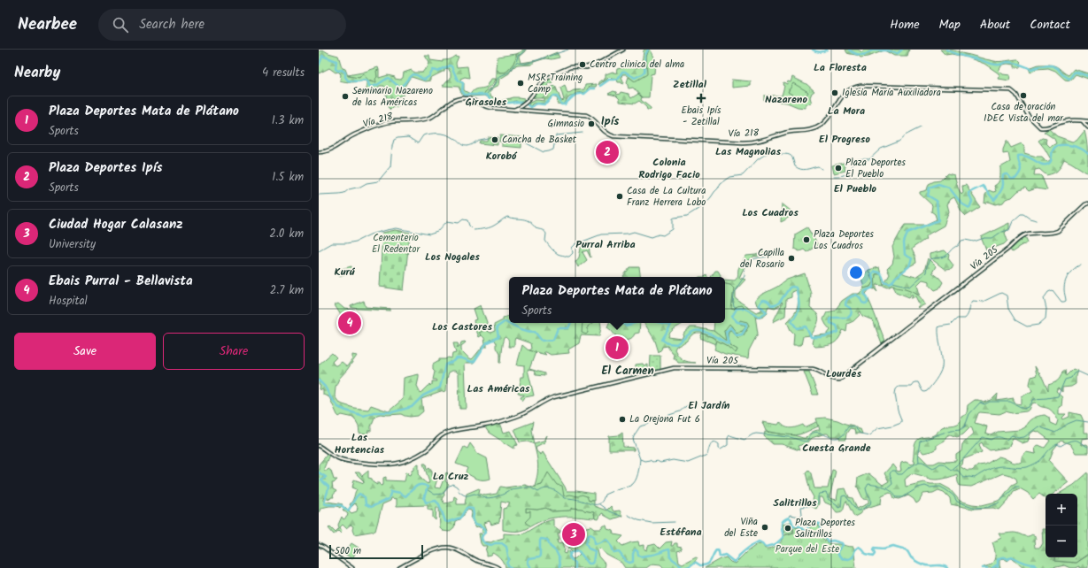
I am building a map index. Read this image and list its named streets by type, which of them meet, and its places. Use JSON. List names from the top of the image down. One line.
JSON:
{"streets":{"main road":["Vía 218","Vía 205"]},"districts":["La Floresta","Zetillal","Nazareno","Girasoles","La Mora","Ipís","El Progreso","Las Magnolias","Korobó","Colonia Rodrigo Facio","El Pueblo","Los Cuadros","Purral Arriba","Los Nogales","Kurú","Los Castores","El Carmen","Lourdes","Las Américas","El Jardín","Las Hortencias","Cuesta Grande","La Cruz","Salitrillos","Estéfana"],"parks":["Cementerio El Redentor","Parque del Este"],"places":{"other":["Centro clinica del alma","MSR Training Camp","Iglesia María Auxiliadora","Casa de oración IDEC Vista del mar","Seminario Nazareno de las Américas","Gimnasio","Cancha de Basket","Plaza Deportes El Pueblo","Casa de La Cultura Franz Herrera Lobo","Plaza Deportes Los Cuadros","Capilla del Rosario","La Orejona Fut 6","Viña del Este","Plaza Deportes Salitrillos"],"health":["Ebais Ipís - Zetillal"]},"scale_bar":"500 m","page":{"header":"Nearbee","search":"Search here","nav":["Home","Map","About","Contact"],"heading":["Nearby","4 results"],"list":[{"mark":"1","name":"Plaza Deportes Mata de Plátano","note":"Sports","value":"1.3 km"},{"mark":"2","name":"Plaza Deportes Ipís","note":"Sports","value":"1.5 km"},{"mark":"3","name":"Ciudad Hogar Calasanz","note":"University","value":"2.0 km"},{"mark":"4","name":"Ebais Purral - Bellavista","note":"Hospital","value":"2.7 km"}],"pins":["2","4","1","3"],"popup":["Plaza Deportes Mata de Plátano","Sports"],"buttons":["Save","Share"],"map_buttons":["+","−"],"scale":"500 m"}}
